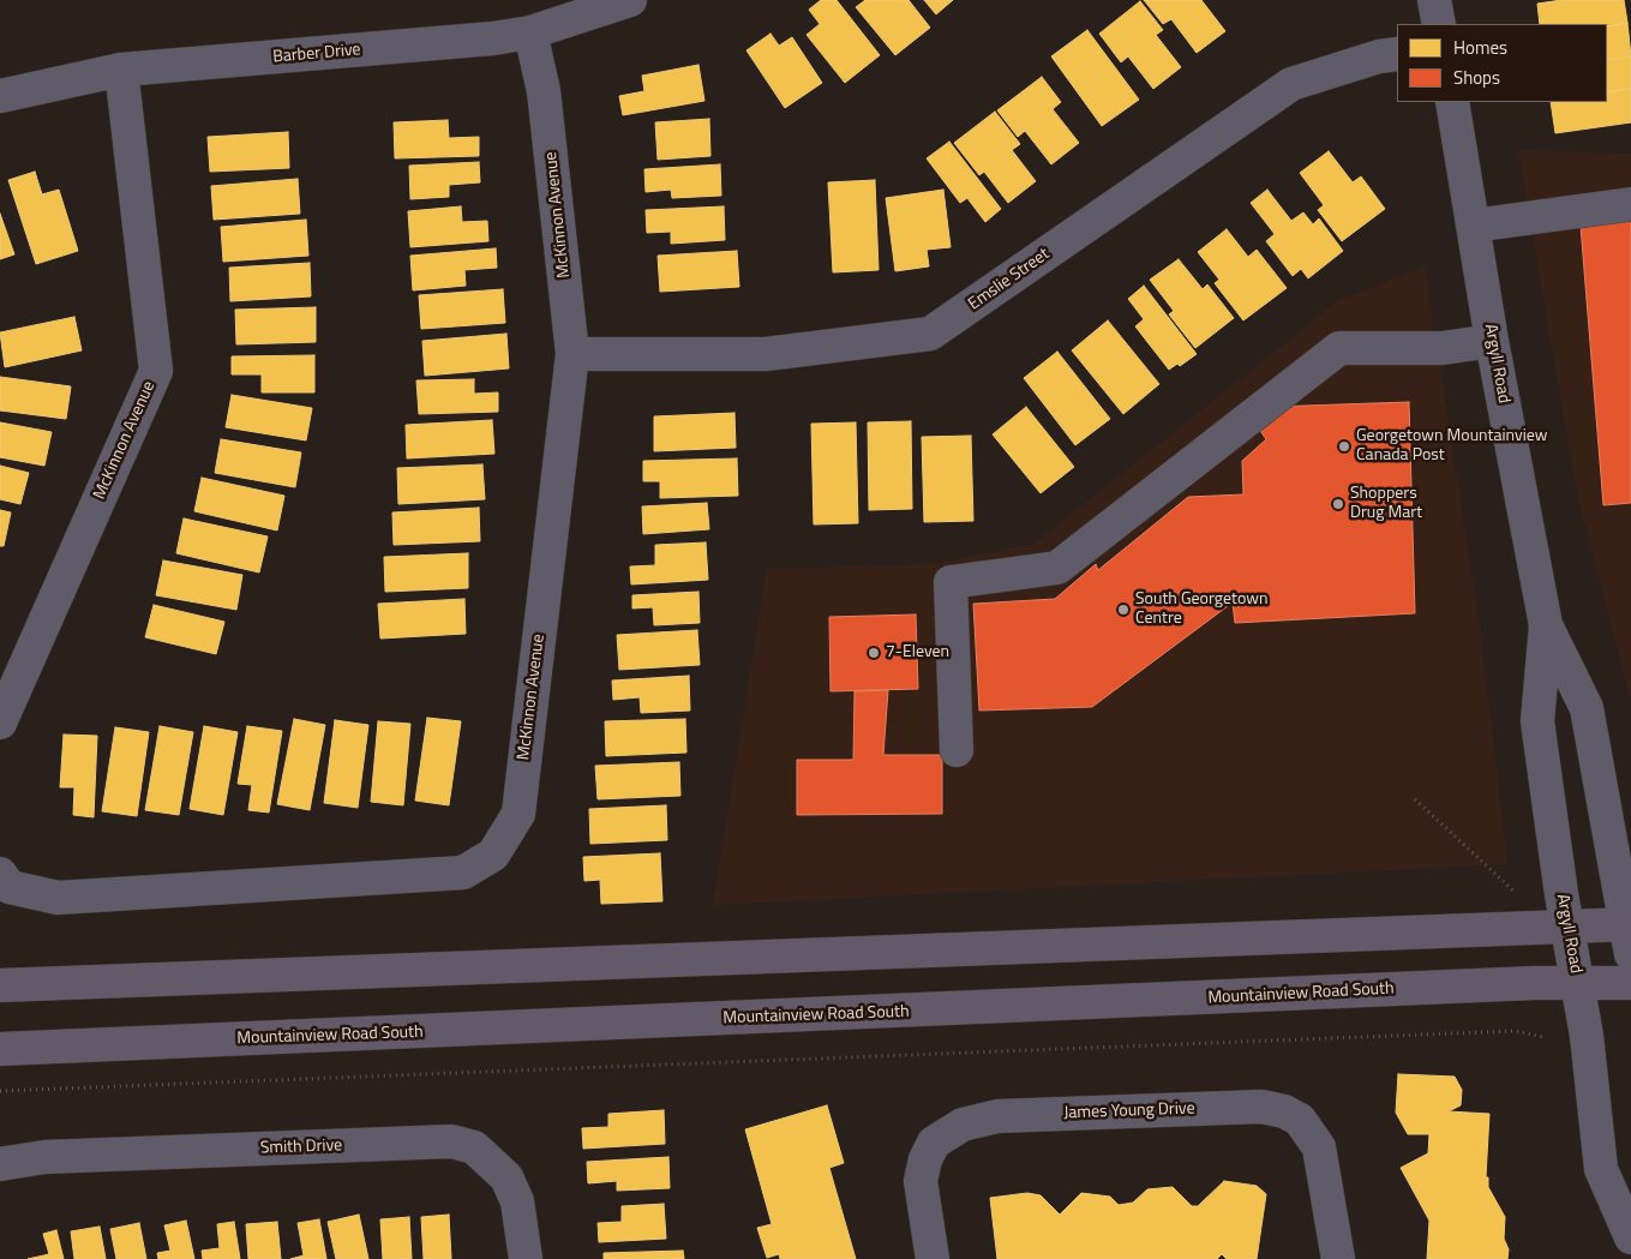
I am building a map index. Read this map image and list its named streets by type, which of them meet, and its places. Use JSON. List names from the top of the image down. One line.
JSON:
{"streets":{"main road":["Mountainview Road South"],"street":["Barber Drive","McKinnon Avenue","Emslie Street","Argyll Road","James Young Drive","Smith Drive"]},"crossings":[["Barber Drive","McKinnon Avenue"],["McKinnon Avenue","Emslie Street"],["Argyll Road","Mountainview Road South"]],"places":["Georgetown Mountainview Canada Post","Shoppers Drug Mart","South Georgetown Centre","7-Eleven"],"legend":["Homes","Shops"]}
